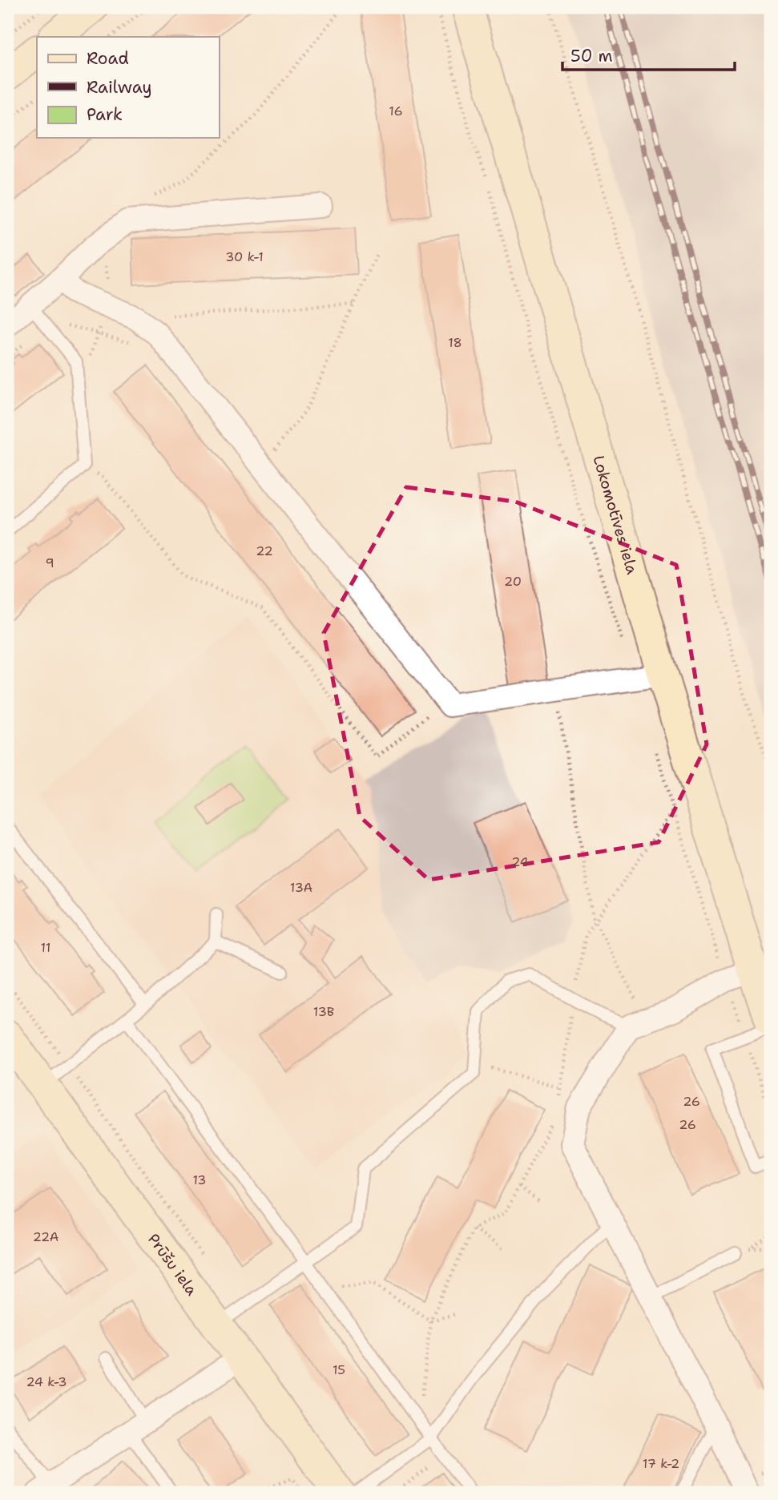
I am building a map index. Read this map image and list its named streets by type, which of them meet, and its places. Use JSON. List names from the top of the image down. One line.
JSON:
{"streets":{"street":["Lokomotīves iela","Prūšu iela"]},"house_numbers":["16","30 k-1","18","22","9","20","24","13A","11","13B","26","26","13","22A","15","24 k-3","17 k-2"],"legend":["Road","Railway","Park"],"scale_bar":"50 m"}
